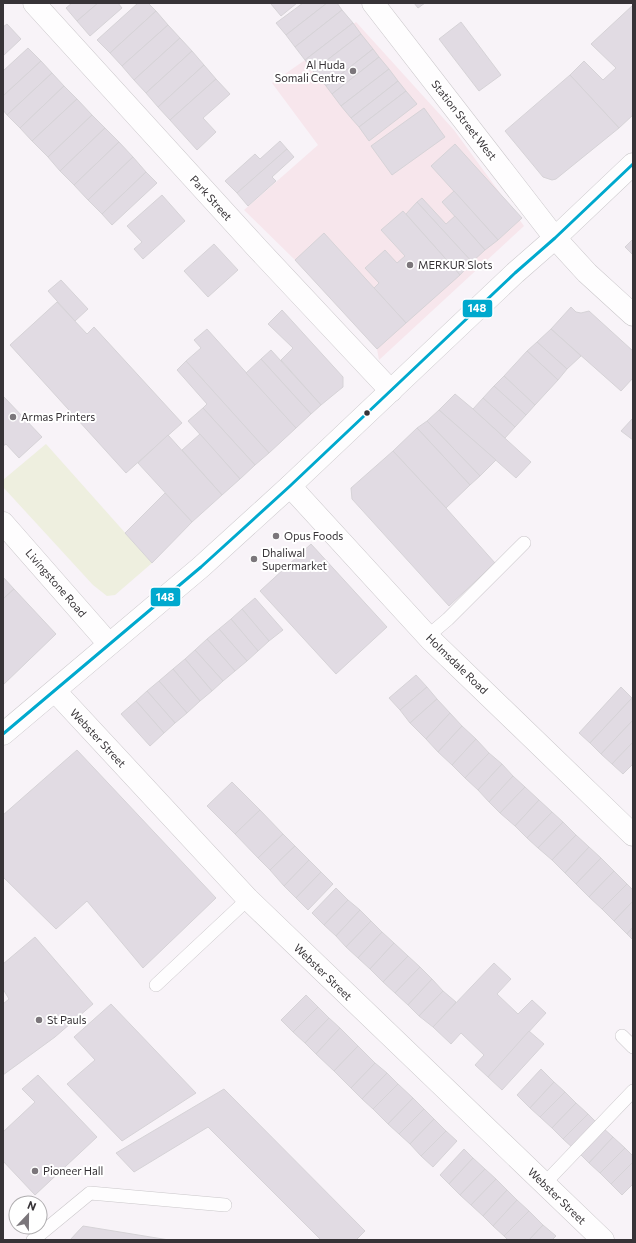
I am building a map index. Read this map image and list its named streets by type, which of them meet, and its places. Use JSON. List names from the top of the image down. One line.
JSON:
{"streets":{"street":["Station Street West","Park Street","Livingstone Road","Holmsdale Road","Webster Street"]},"places":["Al Huda Somali Centre","MERKUR Slots","Armas Printers","Opus Foods","Dhaliwal Supermarket","St Pauls","Pioneer Hall"],"lines":["transit line 148"],"north":"top"}
